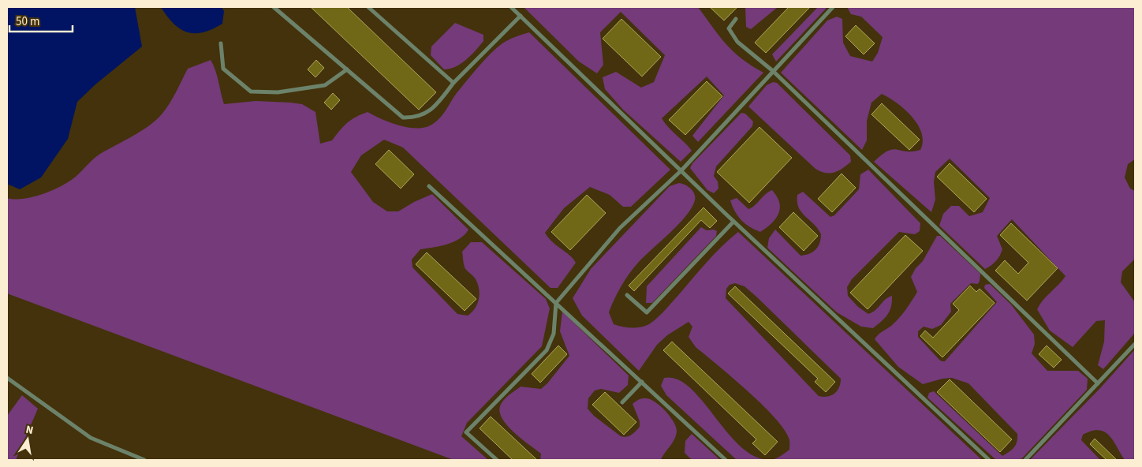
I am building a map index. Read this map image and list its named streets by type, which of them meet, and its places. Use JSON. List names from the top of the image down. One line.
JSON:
{"scale_bar":"50 m","north":"top"}
